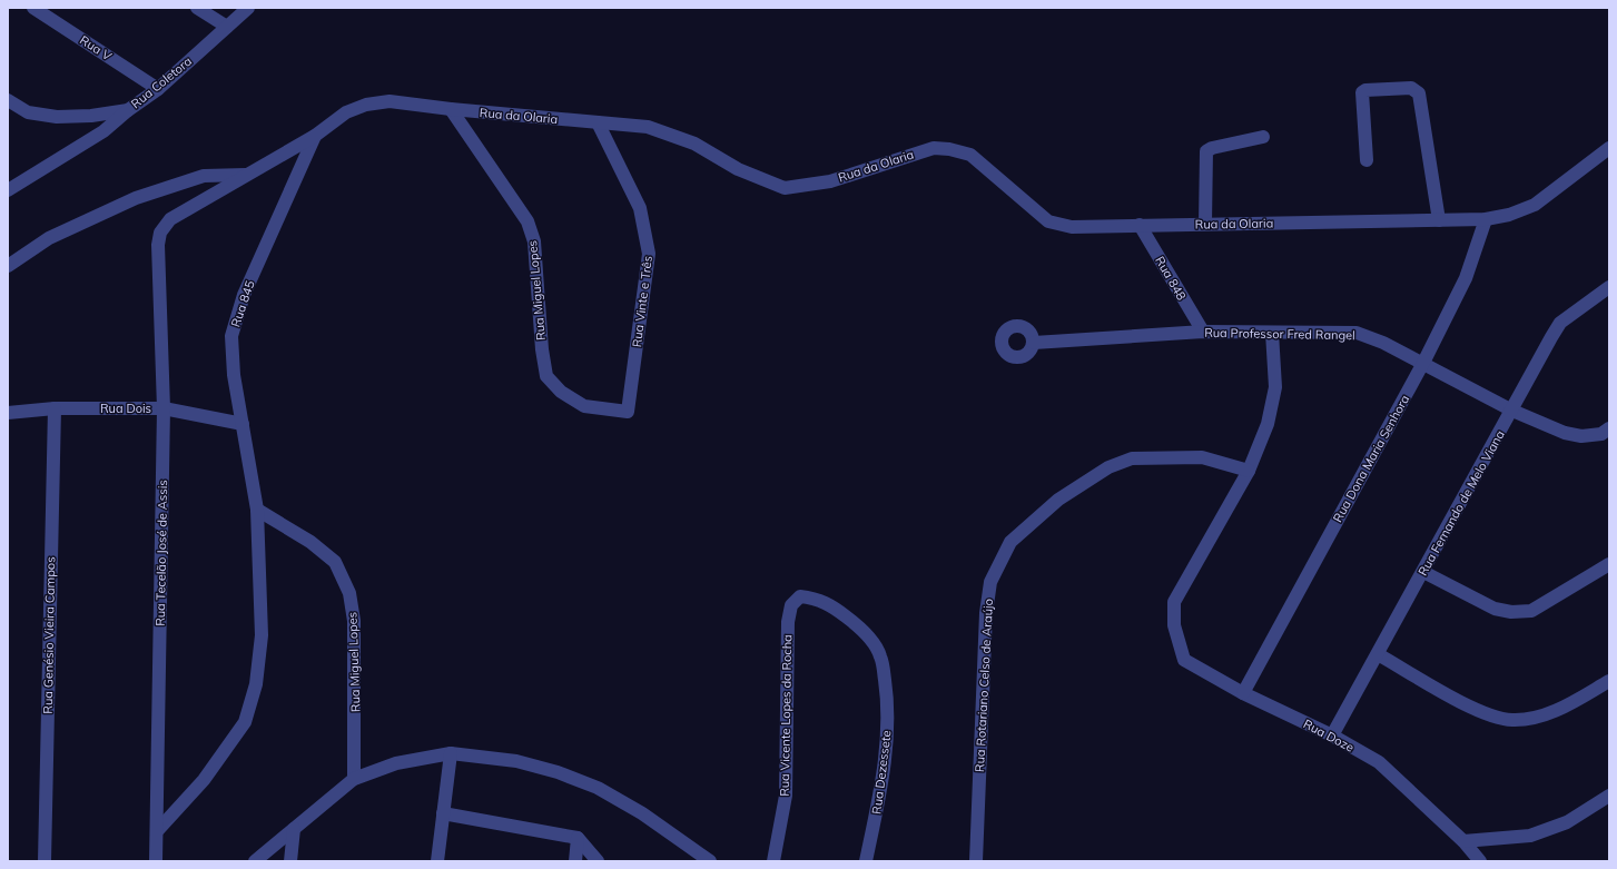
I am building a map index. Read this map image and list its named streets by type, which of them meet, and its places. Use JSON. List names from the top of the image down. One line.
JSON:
{"streets":{"street":["Rua V","Rua Coletora","Rua da Olaria","Rua 848","Rua Miguel Lopes","Rua Vinte e Três","Rua 845","Rua Professor Fred Rangel","Rua Dois","Rua Dona Maria Senhora","Rua Fernando de Melo Viana","Rua Tecelão José de Assis","Rua Genésio Vieira Campos","Rua Rotariano Celso de Araújo","Rua Vicente Lopes da Rocha","Rua Doze","Rua Dezessete"]},"crossings":[["Rua V","Rua Coletora"],["Rua da Olaria","Rua 848"],["Rua da Olaria","Rua Miguel Lopes"],["Rua da Olaria","Rua Vinte e Três"],["Rua da Olaria","Rua 845"],["Rua da Olaria","Rua Dona Maria Senhora"],["Rua da Olaria","Rua Tecelão José de Assis"],["Rua 848","Rua Professor Fred Rangel"],["Rua Miguel Lopes","Rua Vinte e Três"],["Rua Miguel Lopes","Rua 845"],["Rua 845","Rua Dois"],["Rua 845","Rua Tecelão José de Assis"],["Rua Professor Fred Rangel","Rua Dona Maria Senhora"],["Rua Professor Fred Rangel","Rua Fernando de Melo Viana"],["Rua Professor Fred Rangel","Rua Doze"],["Rua Dois","Rua Tecelão José de Assis"],["Rua Dois","Rua Genésio Vieira Campos"],["Rua Dona Maria Senhora","Rua Doze"],["Rua Fernando de Melo Viana","Rua Doze"],["Rua Rotariano Celso de Araújo","Rua Doze"],["Rua Vicente Lopes da Rocha","Rua Dezessete"]]}
